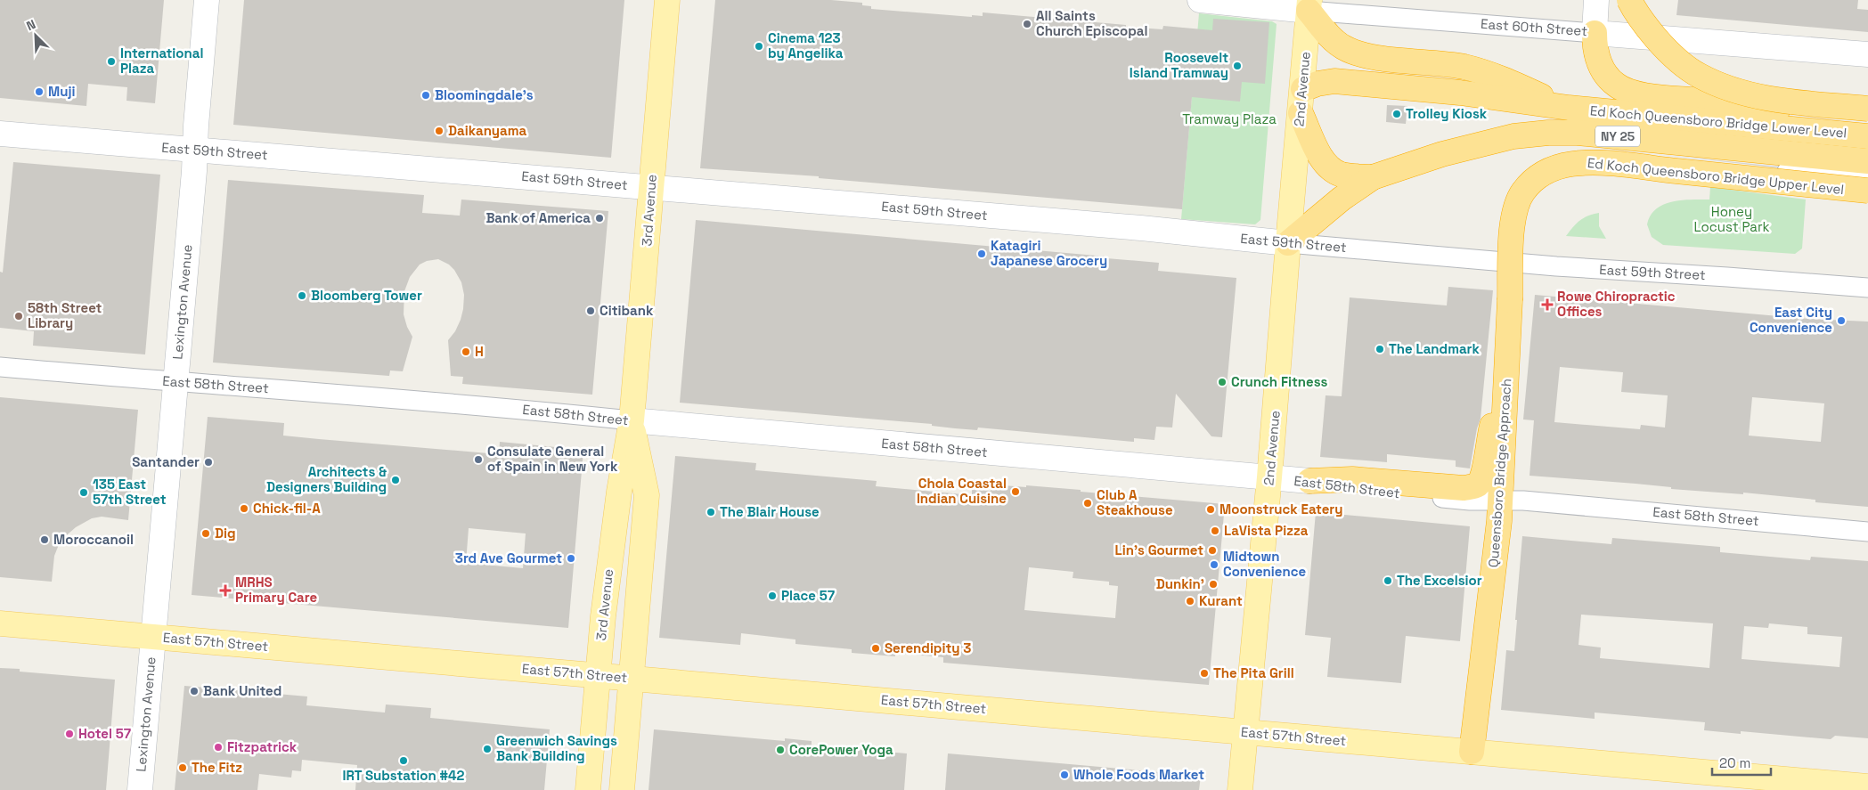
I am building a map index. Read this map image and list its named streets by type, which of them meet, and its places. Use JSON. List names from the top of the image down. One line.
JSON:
{"streets":{"highway":["Ed Koch Queensboro Bridge Lower Level","NY 25","Ed Koch Queensboro Bridge Upper Level","Queensboro Bridge Approach"],"main road":["East 60th Street","2nd Avenue","East 59th Street","3rd Avenue","Lexington Avenue","East 58th Street","East 57th Street"]},"crossings":[["East 60th Street","2nd Avenue"],["East 60th Street","NY 25"],["2nd Avenue","NY 25"],["2nd Avenue","East 59th Street"],["2nd Avenue","East 58th Street"],["2nd Avenue","East 57th Street"],["Ed Koch Queensboro Bridge Lower Level","NY 25"],["NY 25","East 59th Street"],["East 59th Street","3rd Avenue"],["East 59th Street","Lexington Avenue"],["Ed Koch Queensboro Bridge Upper Level","Queensboro Bridge Approach"],["3rd Avenue","East 58th Street"],["3rd Avenue","East 57th Street"],["Lexington Avenue","East 58th Street"],["Lexington Avenue","East 57th Street"],["East 58th Street","Queensboro Bridge Approach"],["Queensboro Bridge Approach","East 57th Street"]],"parks":["Tramway Plaza","Honey Locust Park"],"places":{"other":["All Saints Church Episcopal","Cinema 123 by Angelika","International Plaza","Roosevelt Island Tramway","Muji","Bloomingdale's","Trolley Kiosk","Daikanyama","Bank of America","Katagiri Japanese Grocery","Bloomberg Tower","Citibank","58th Street Library","East City Convenience","The Landmark","H","Crunch Fitness","Consulate General of Spain in New York","Santander","Architects & Designers Building","Chola Coastal Indian Cuisine","135 East 57th Street","Club A Steakhouse","Chick-fil-A","Moonstruck Eatery","The Blair House","LaVista Pizza","Dig","Moroccanoil","Lin's Gourmet","3rd Ave Gourmet","Midtown Convenience","The Excelsior","Dunkin'","Place 57","Kurant","Serendipity 3","The Pita Grill","Bank United","Hotel 57","Fitzpatrick","Greenwich Savings Bank Building","CorePower Yoga","IRT Substation #42","The Fitz","Whole Foods Market"],"health":["Rowe Chiropractic Offices","MRHS Primary Care"]},"scale_bar":"20 m","north":"top left"}
